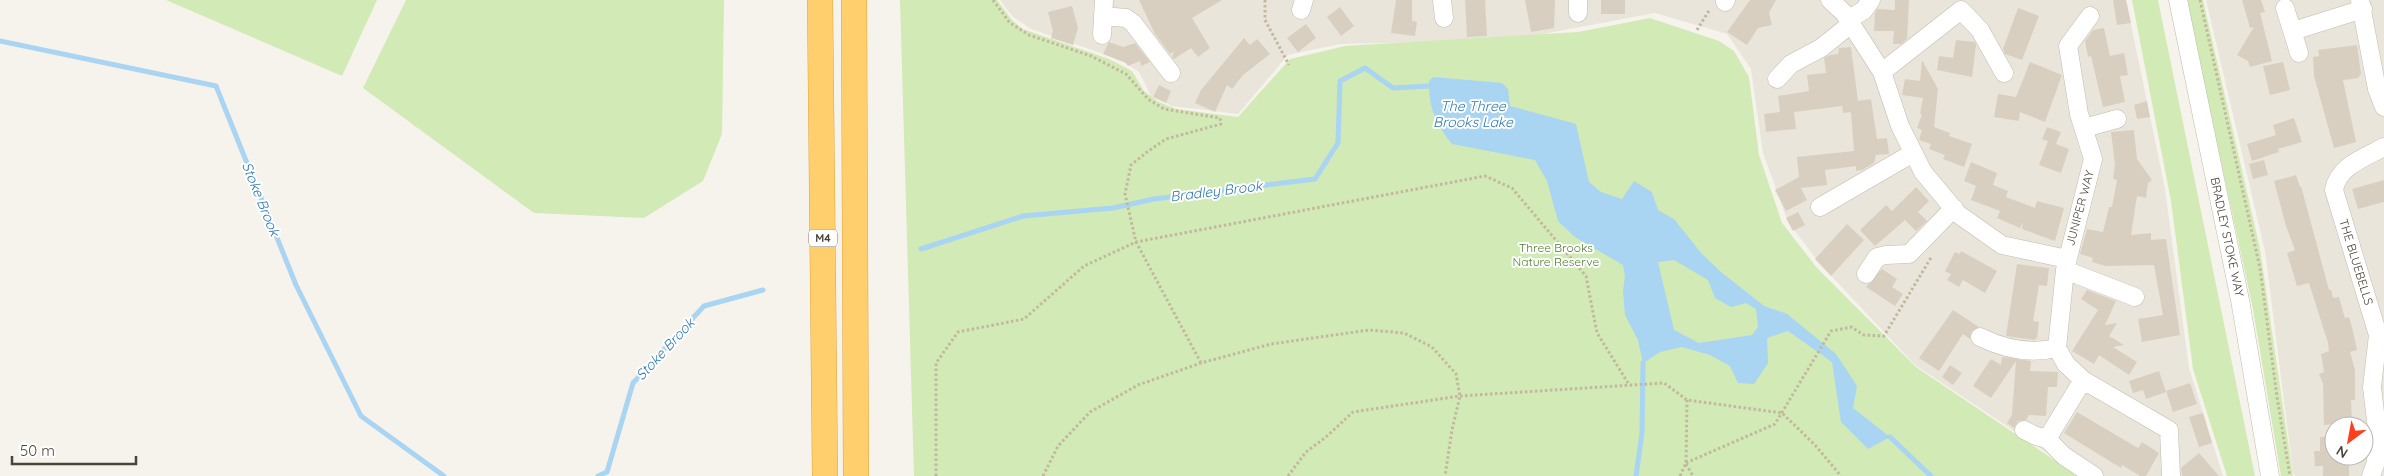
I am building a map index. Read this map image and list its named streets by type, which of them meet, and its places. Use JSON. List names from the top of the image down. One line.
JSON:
{"streets":{"highway":["M4"],"street":["JUNIPER WAY","BRADLEY STOKE WAY","THE BLUEBELLS"]},"water":["The Three Brooks Lake","Bradley Brook","Stoke Brook"],"parks":["Three Brooks Nature Reserve"],"scale_bar":"50 m","north":"bottom left"}
